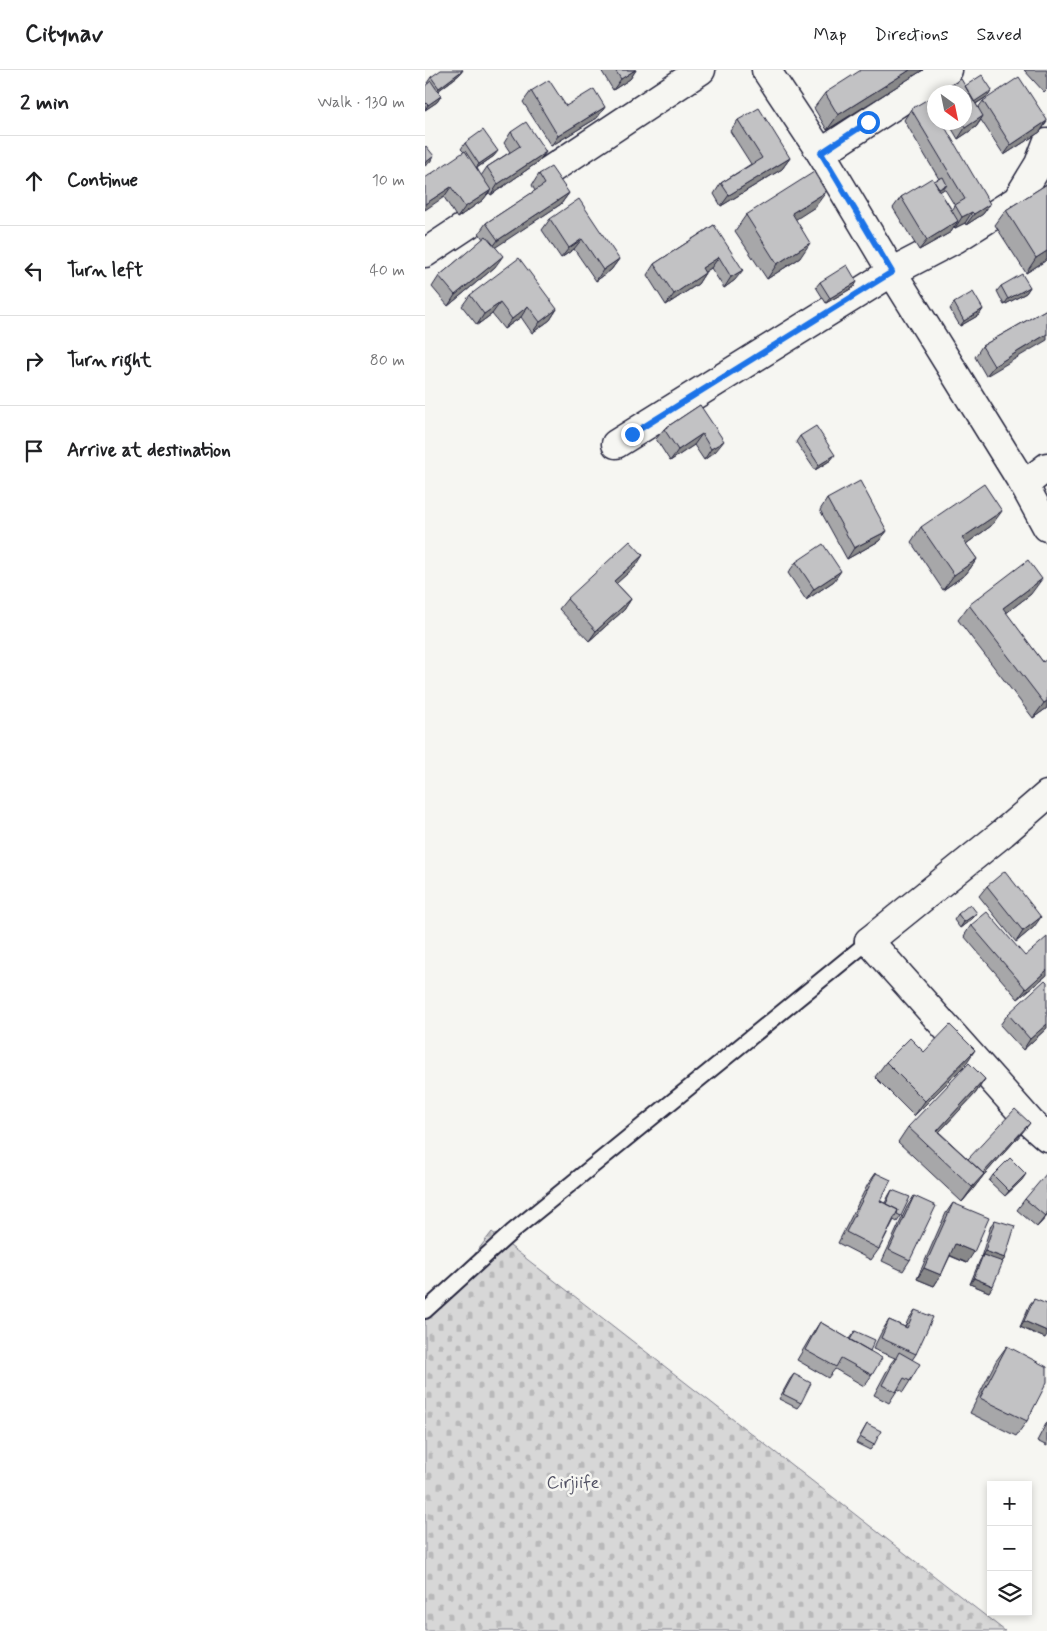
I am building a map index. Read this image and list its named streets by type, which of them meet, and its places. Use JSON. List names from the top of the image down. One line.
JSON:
{"parks":["Cirjiife"],"north":"bottom right","page":{"header":"Citynav","nav":["Map","Directions","Saved"],"heading":["2 min","Walk · 130 m"],"list":[["Continue","10 m"],["Turn left","40 m"],["Turn right","80 m"],"Arrive at destination"],"map_buttons":["+","−"]}}
